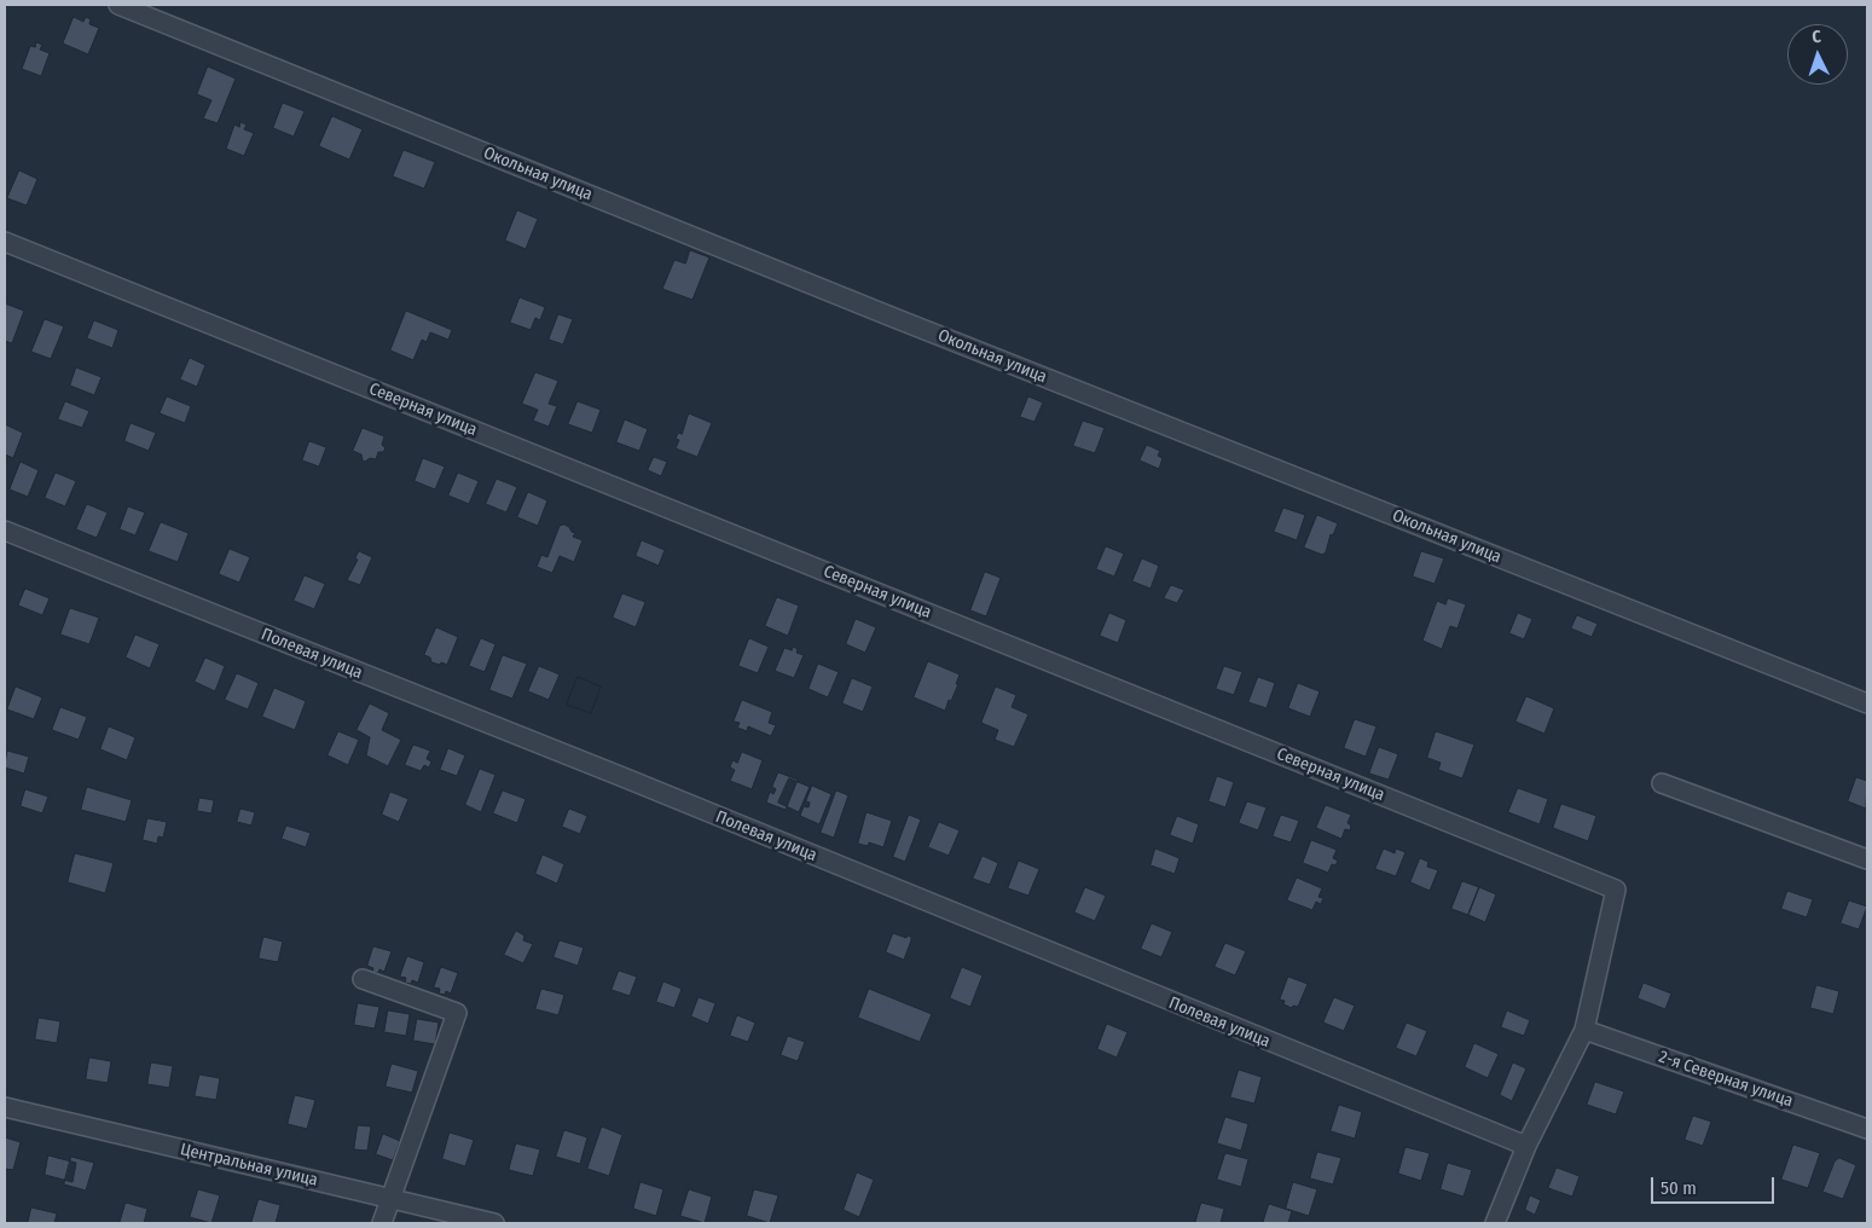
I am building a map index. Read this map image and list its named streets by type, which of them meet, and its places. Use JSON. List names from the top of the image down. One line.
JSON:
{"streets":{"street":["Окольная улица","Северная улица","Полевая улица","2-я Северная улица","Центральная улица"]},"crossings":[["Северная улица","2-я Северная улица"]],"scale_bar":"50 m","north":"top"}
